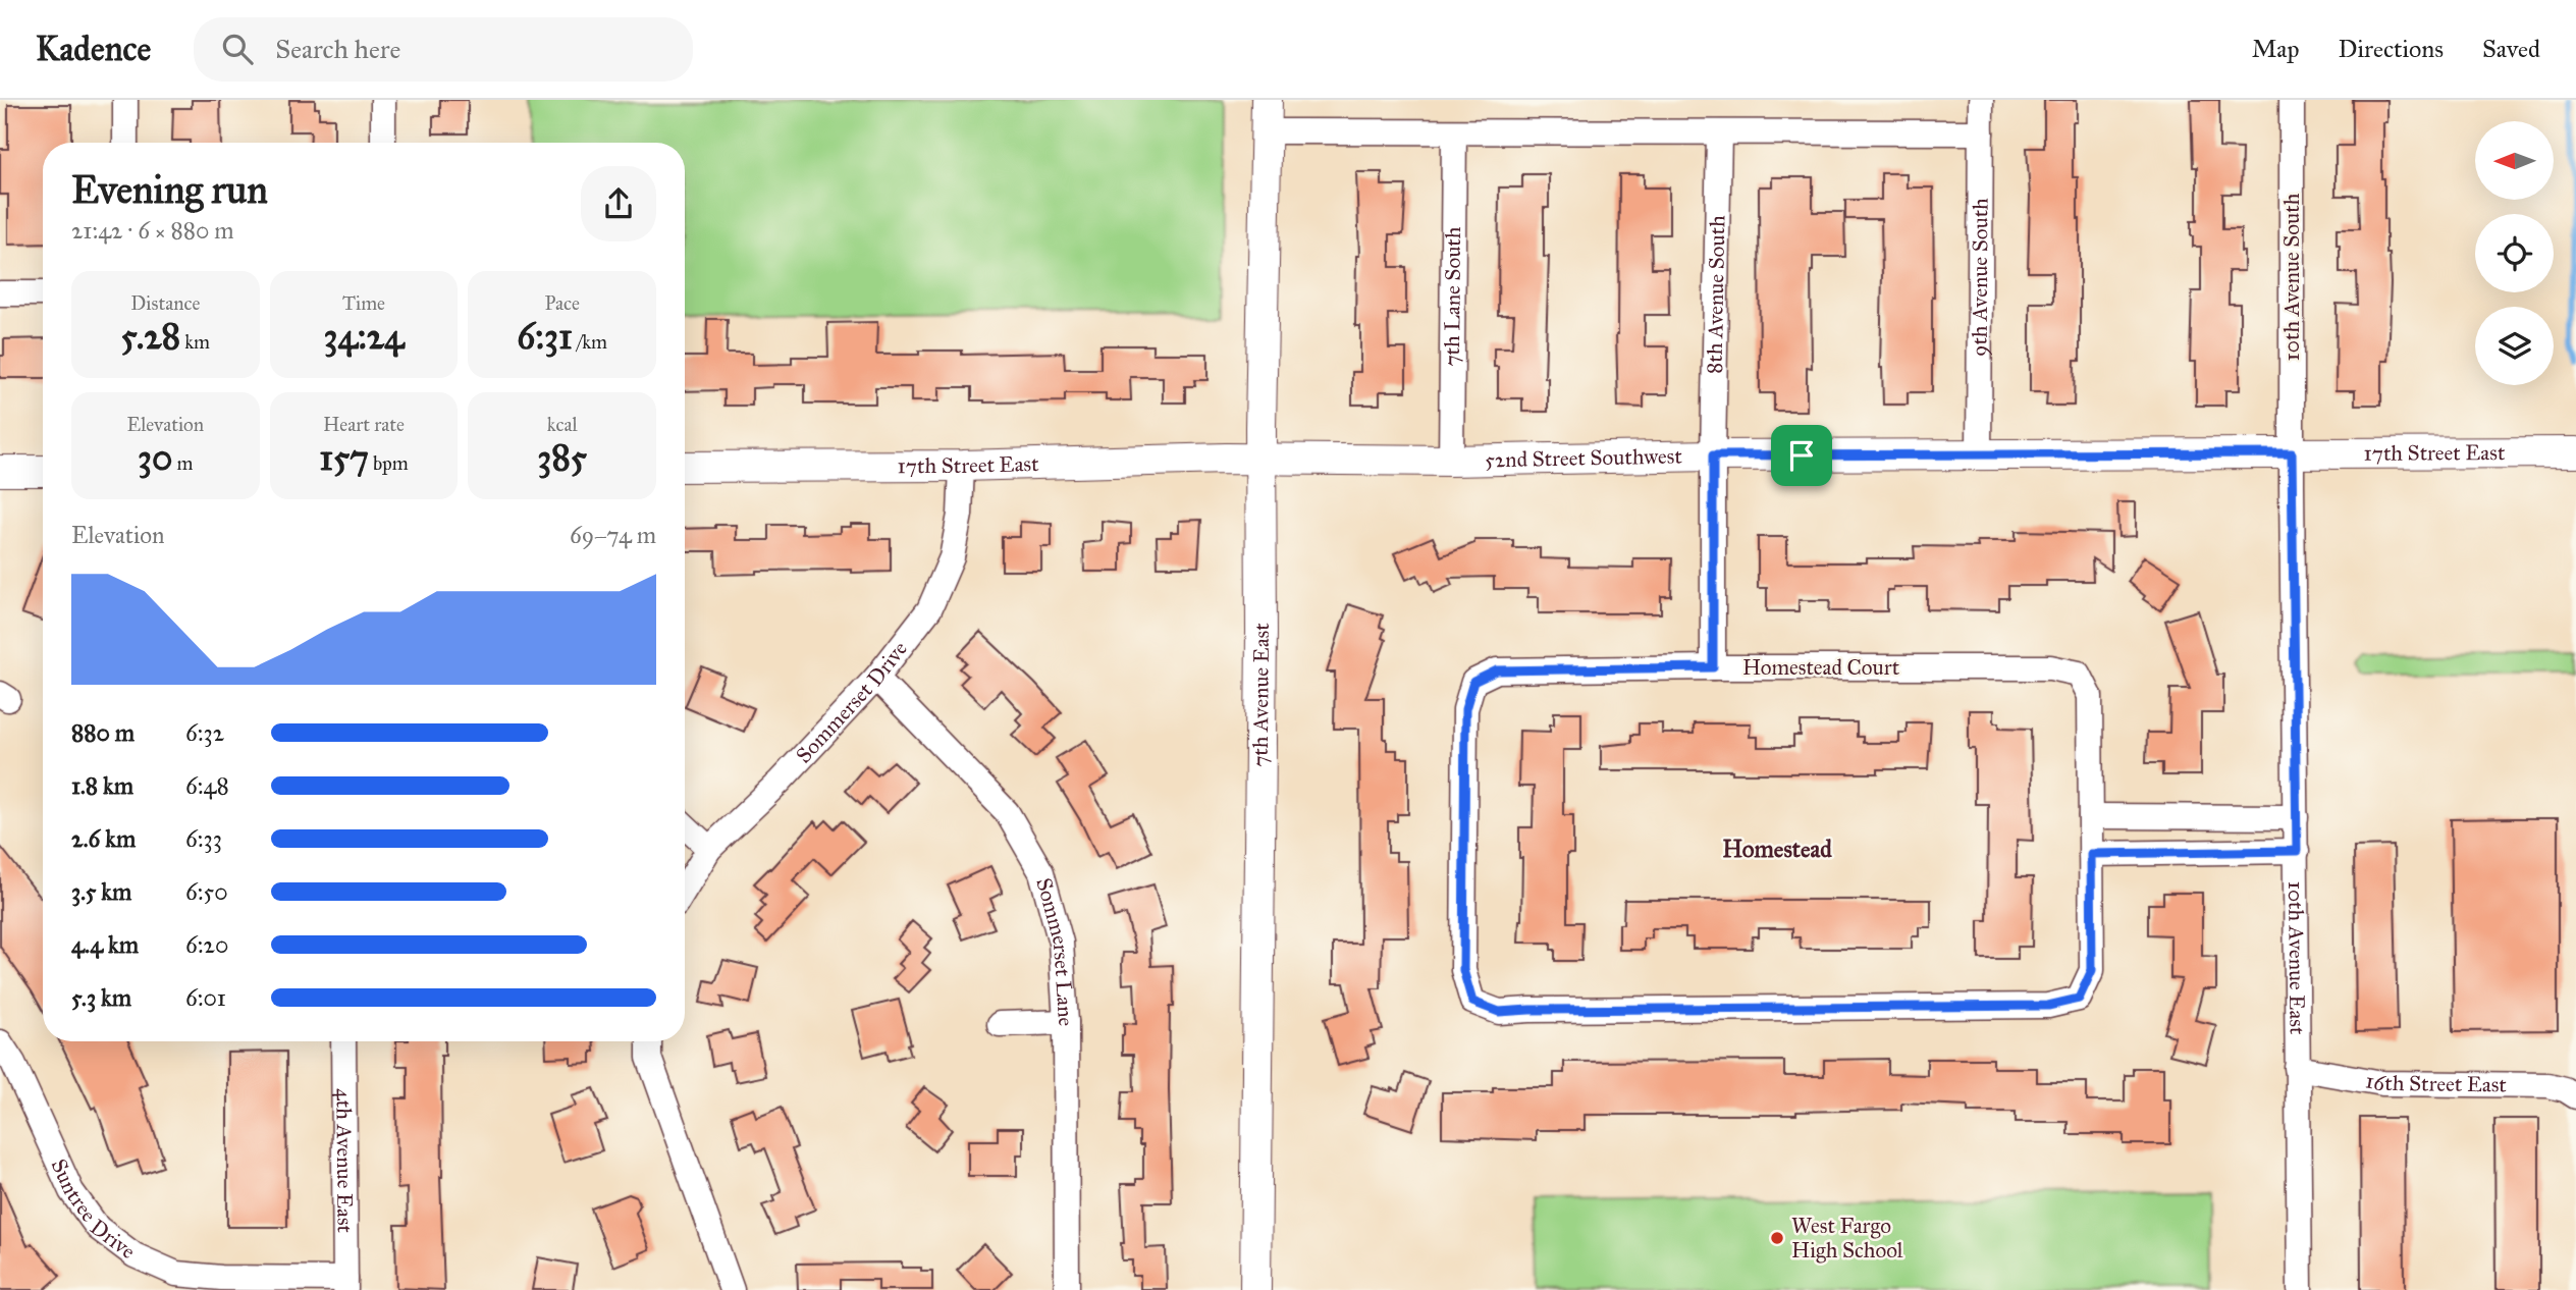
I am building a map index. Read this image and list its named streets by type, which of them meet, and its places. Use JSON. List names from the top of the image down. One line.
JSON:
{"streets":{"street":["9th Avenue South","10th Avenue South","8th Avenue South","7th Lane South","17th Street East","52nd Street Southwest","Homestead Court","7th Avenue East","Sommerset Drive","Sommerset Lane","10th Avenue East","16th Street East","4th Avenue East","Suntree Drive"]},"crossings":[["9th Avenue South","52nd Street Southwest"],["10th Avenue South","17th Street East"],["10th Avenue South","52nd Street Southwest"],["10th Avenue South","10th Avenue East"],["8th Avenue South","52nd Street Southwest"],["8th Avenue South","Homestead Court"],["7th Lane South","52nd Street Southwest"],["17th Street East","52nd Street Southwest"],["17th Street East","7th Avenue East"],["17th Street East","Sommerset Drive"],["17th Street East","10th Avenue East"],["52nd Street Southwest","7th Avenue East"],["52nd Street Southwest","10th Avenue East"],["Sommerset Drive","Sommerset Lane"],["10th Avenue East","16th Street East"],["4th Avenue East","Suntree Drive"]],"districts":["Homestead"],"places":["West Fargo High School"],"north":"left","page":{"header":"Kadence","search":"Search here","nav":["Map","Directions","Saved"],"heading":["Evening run","21:42 · 6 × 880 m"],"stats":[["Distance","5.28 km"],["Time","34:24"],["Pace","6:31 /km"],["Elevation","30 m"],["Heart rate","157 bpm"],["kcal","385"]],"chart":["Elevation","69–74 m"],"list":[{"name":"880 m","note":"6:32"},{"name":"1.8 km","note":"6:48"},{"name":"2.6 km","note":"6:33"},{"name":"3.5 km","note":"6:50"},{"name":"4.4 km","note":"6:20"},{"name":"5.3 km","note":"6:01"}]}}
